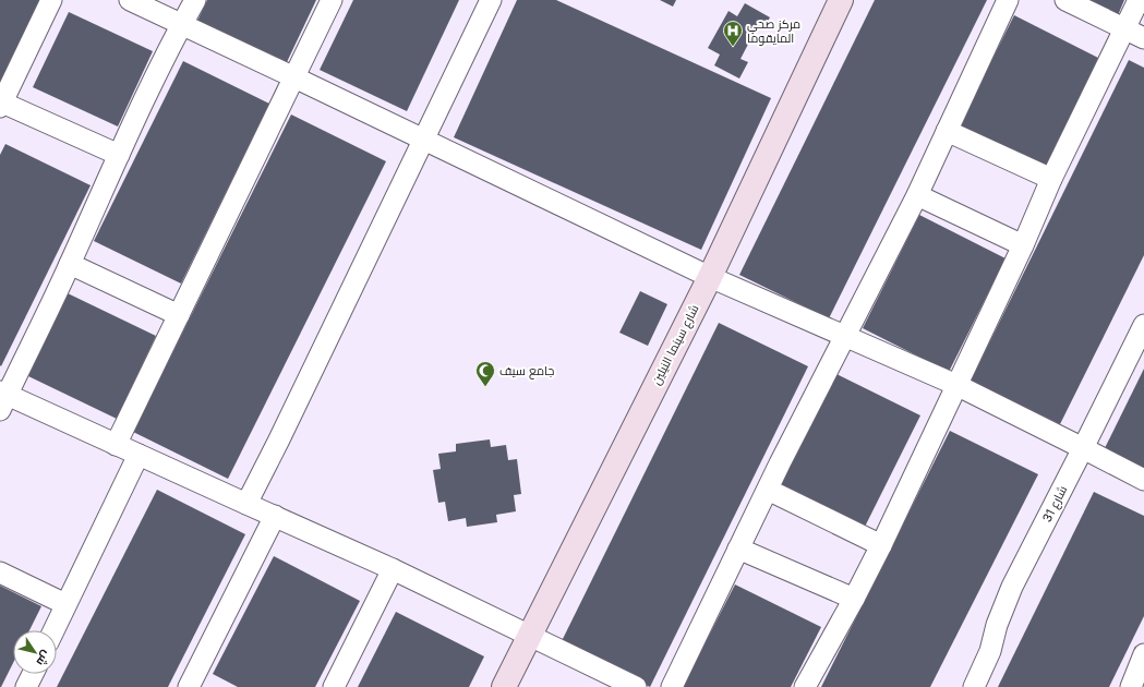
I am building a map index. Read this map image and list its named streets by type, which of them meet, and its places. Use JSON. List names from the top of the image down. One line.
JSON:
{"streets":{"street":["شارع سينما النيلين","شارع 31"]},"places":{"hospital":["مركز صحي المايقوما"],"mosque":["جامع سيف"]},"north":"bottom right"}
